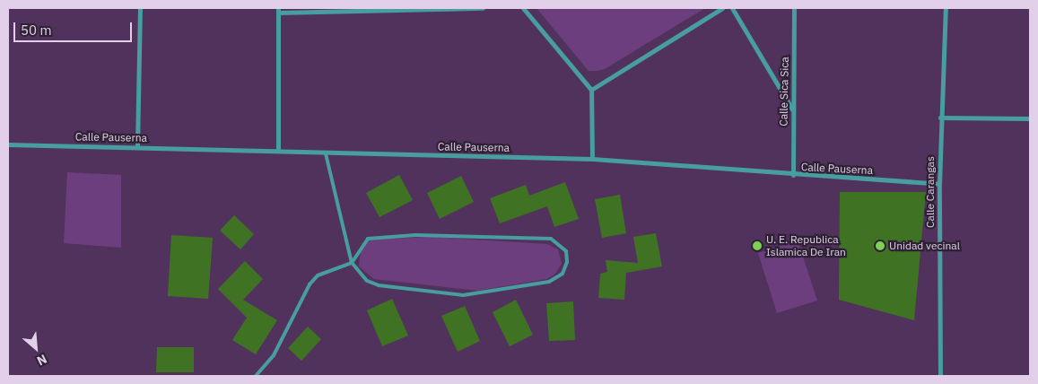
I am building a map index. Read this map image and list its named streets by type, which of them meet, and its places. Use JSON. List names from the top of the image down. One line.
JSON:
{"streets":{"street":["Calle Sica Sica","Calle Pauserna","Calle Carangas"]},"crossings":[["Calle Sica Sica","Calle Pauserna"],["Calle Pauserna","Calle Carangas"]],"places":["U. E. Republica Islamica De Iran","Unidad vecinal"],"scale_bar":"50 m","north":"bottom right"}
